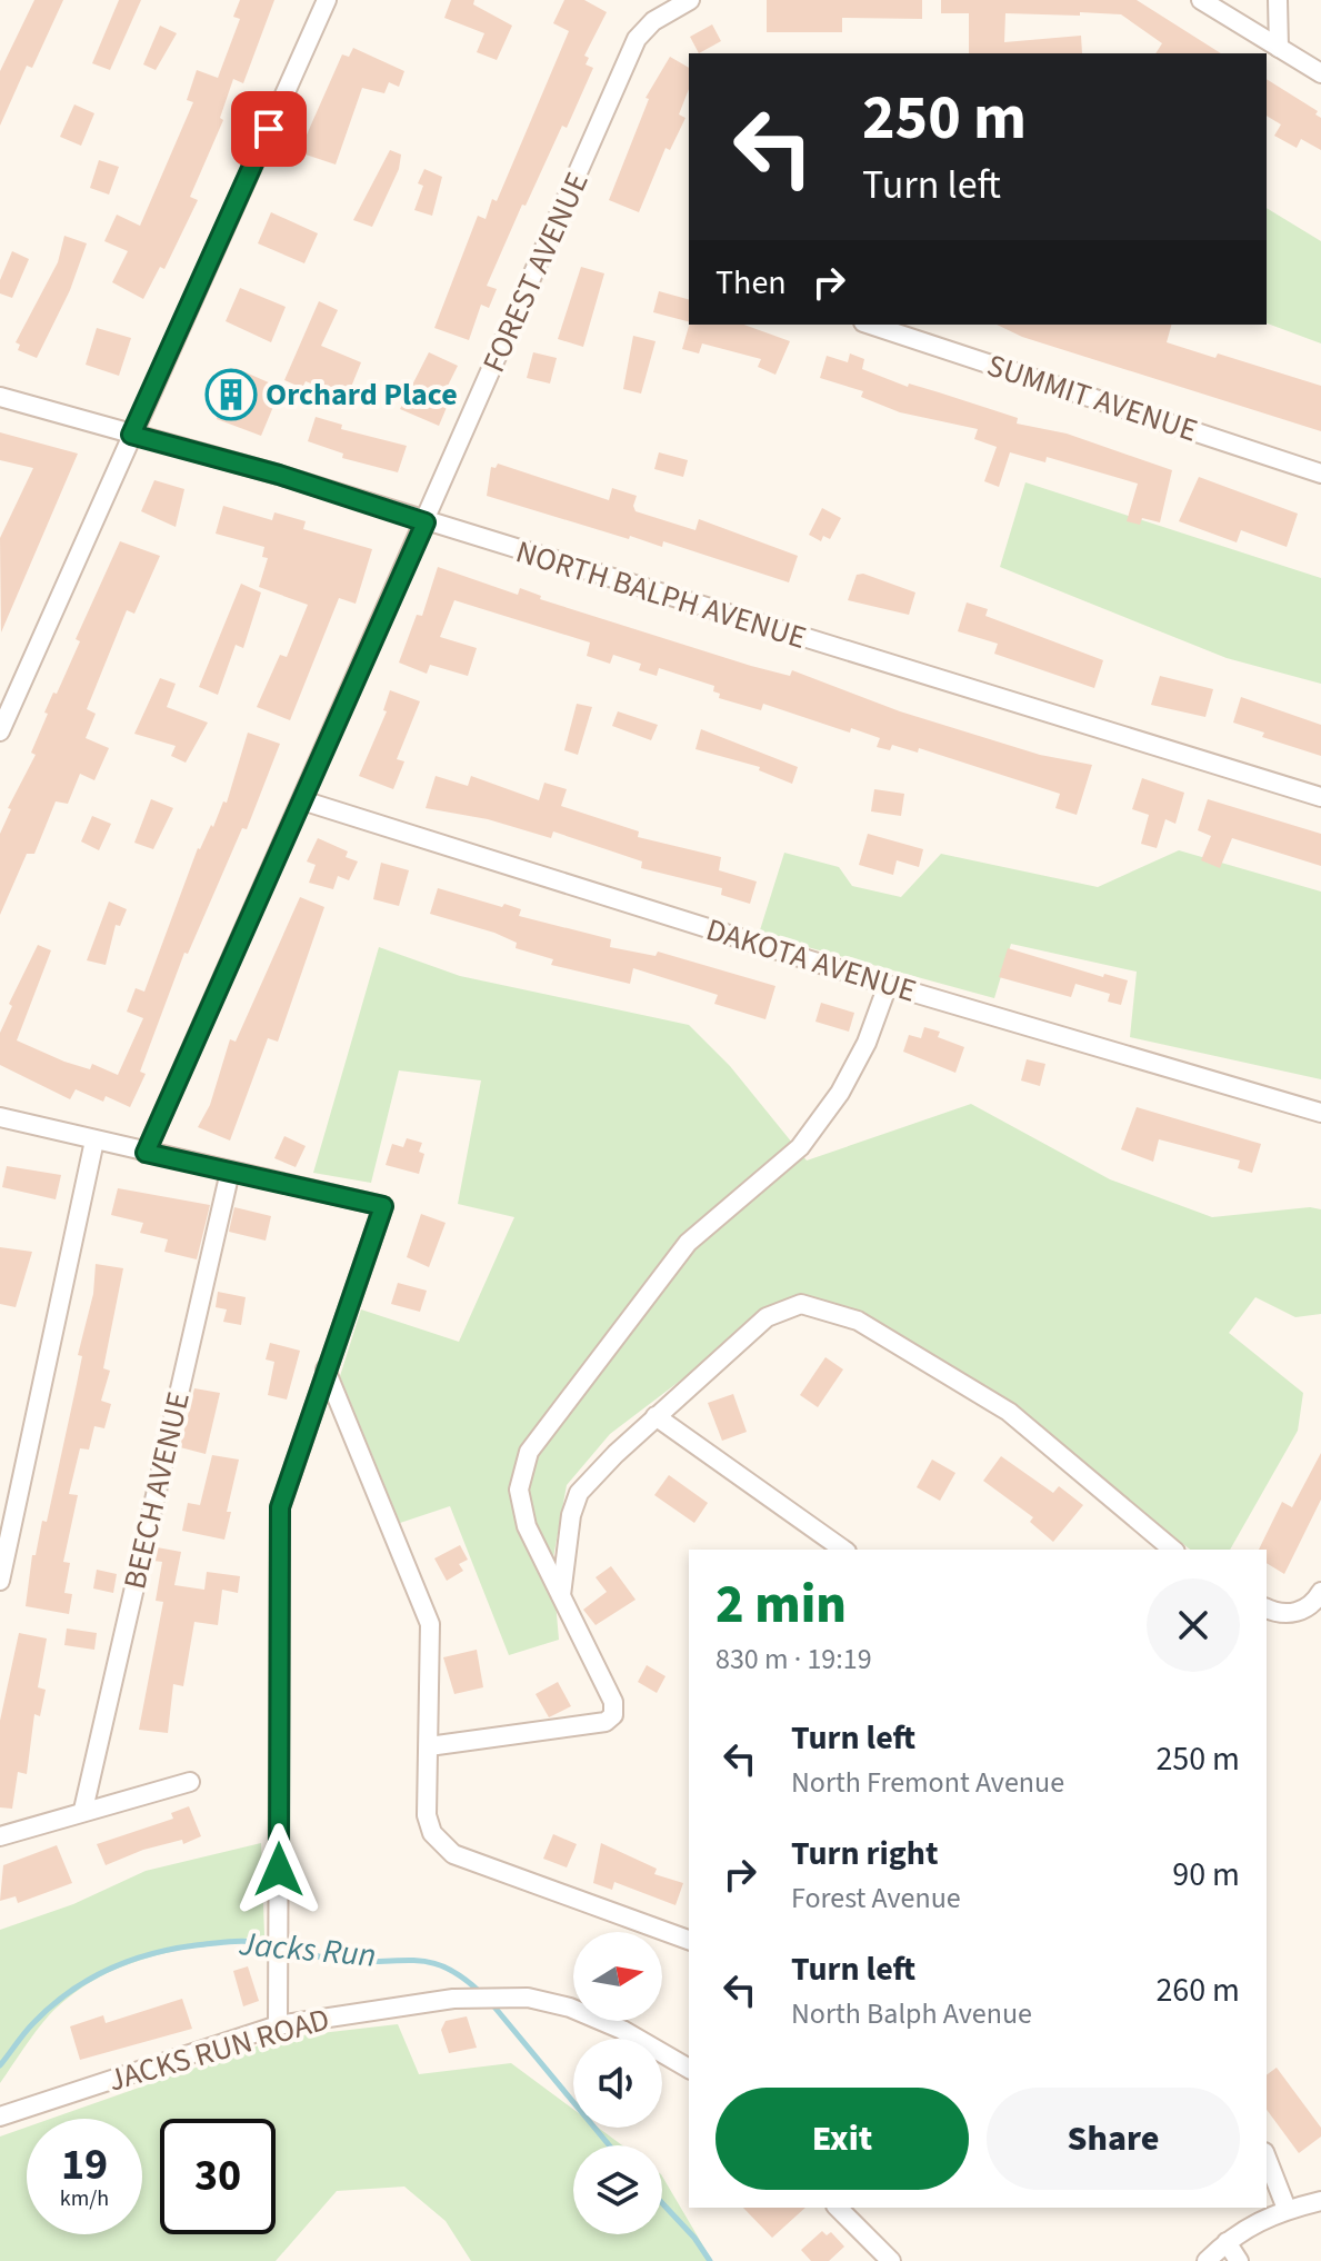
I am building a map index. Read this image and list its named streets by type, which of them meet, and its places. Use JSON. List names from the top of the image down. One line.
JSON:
{"streets":{"street":["FOREST AVENUE","SUMMIT AVENUE","NORTH BALPH AVENUE","DAKOTA AVENUE","BEECH AVENUE","JACKS RUN ROAD"]},"crossings":[["FOREST AVENUE","NORTH BALPH AVENUE"],["FOREST AVENUE","DAKOTA AVENUE"]],"water":["Jacks Run"],"places":{"building":["Orchard Place"]},"north":"right","page":{"turn":["250 m","Turn left"],"then":"Then","heading":["2 min","830 m · 19:19"],"list":[{"name":"Turn left","note":"North Fremont Avenue","value":"250 m"},{"name":"Turn right","note":"Forest Avenue","value":"90 m"},{"name":"Turn left","note":"North Balph Avenue","value":"260 m"}],"buttons":["Exit","Share"],"speed":"19 km/h","limit":"30"}}
